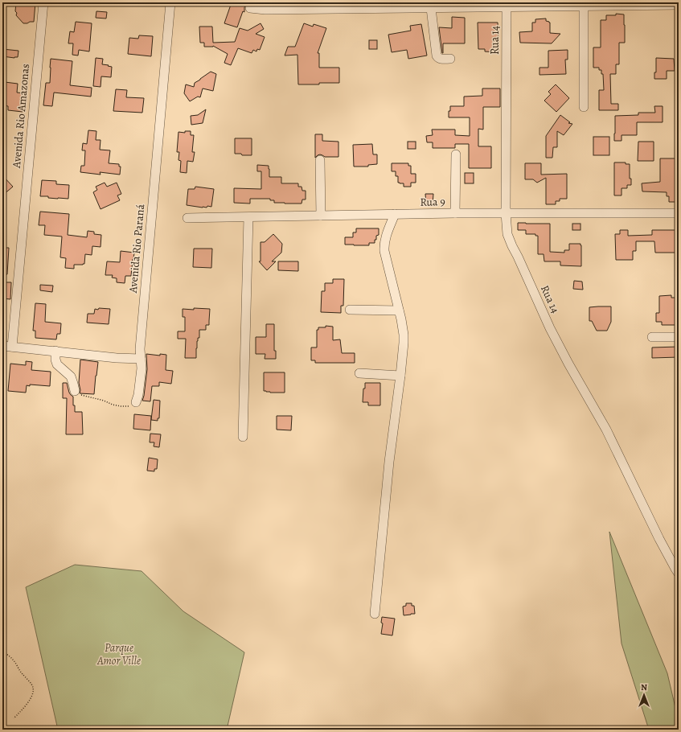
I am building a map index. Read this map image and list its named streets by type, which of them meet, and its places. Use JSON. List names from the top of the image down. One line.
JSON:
{"streets":{"street":["Rua 14","Avenida Rio Amazonas","Rua 9","Avenida Rio Paraná"]},"crossings":[["Rua 14","Rua 9"]],"parks":["Parque Amor Ville"],"north":"top"}
